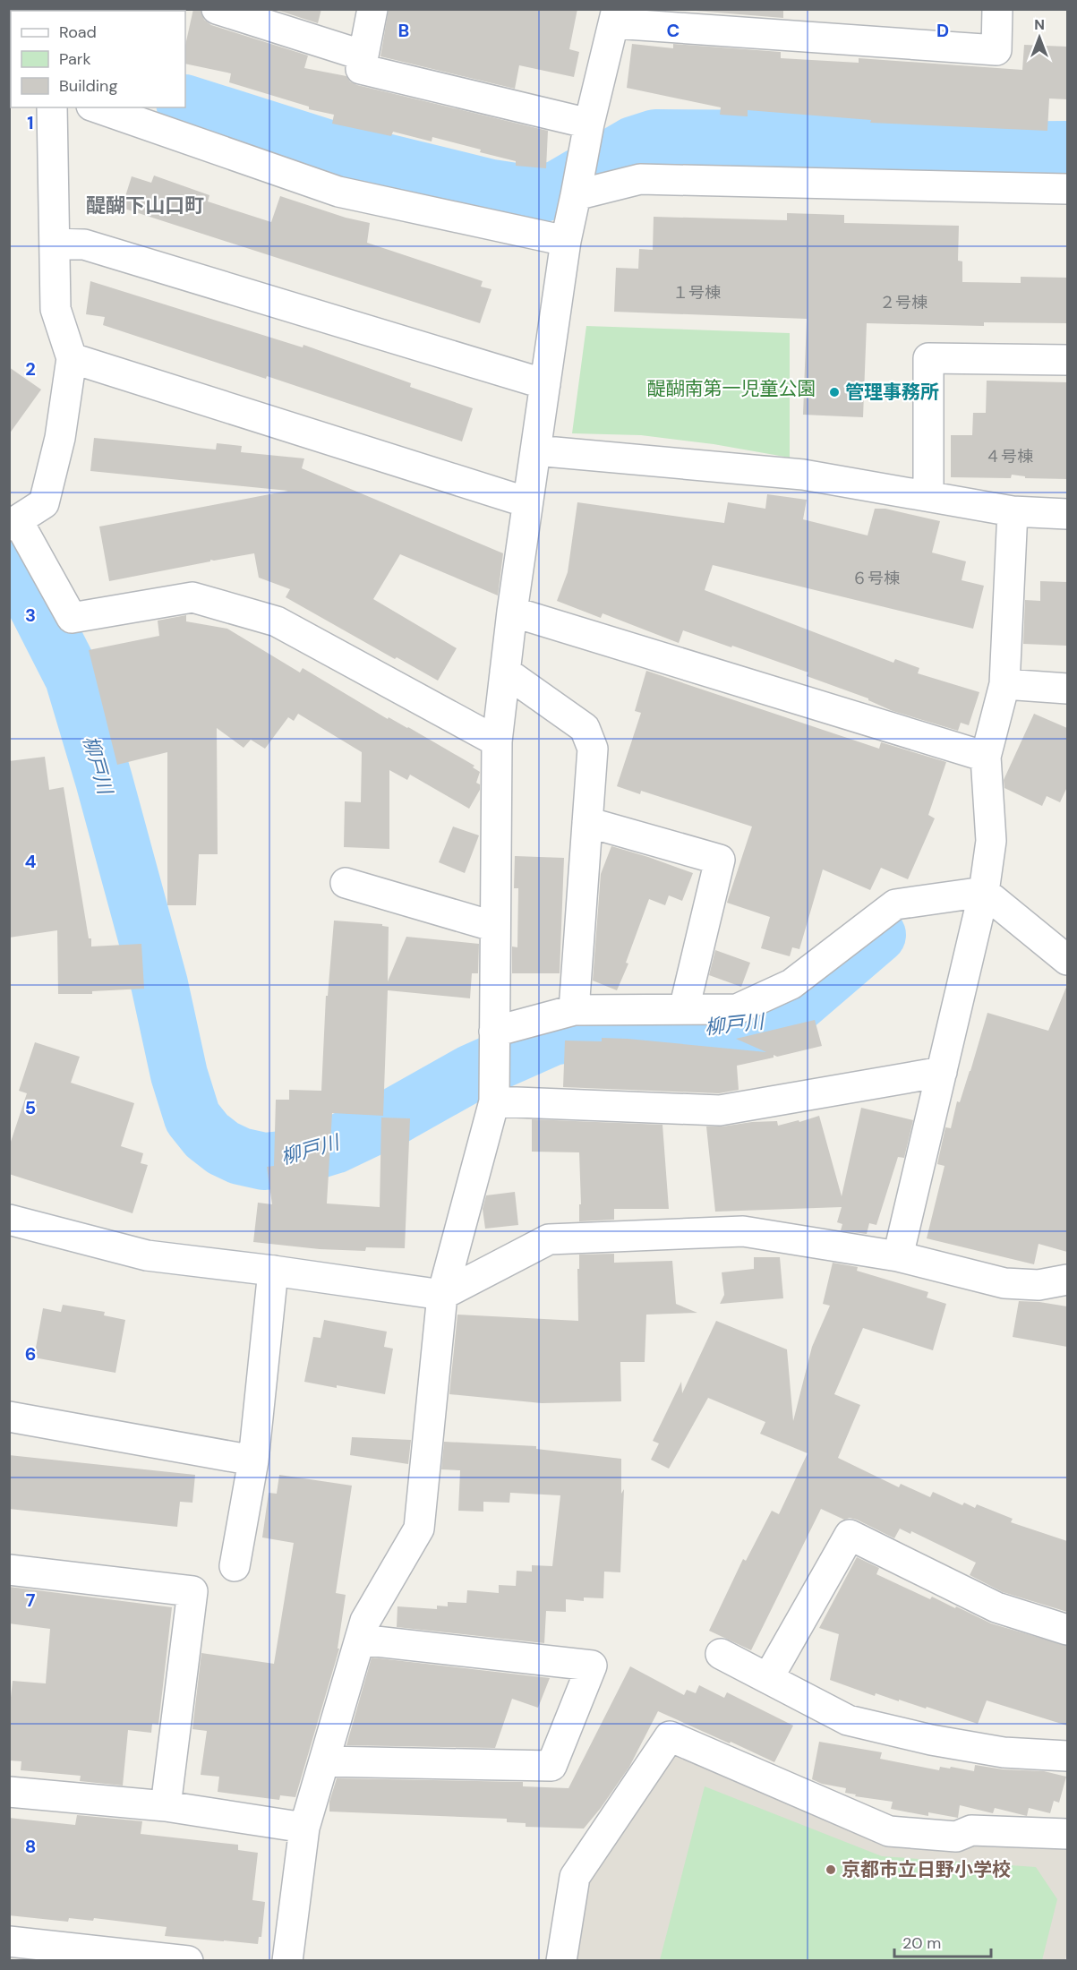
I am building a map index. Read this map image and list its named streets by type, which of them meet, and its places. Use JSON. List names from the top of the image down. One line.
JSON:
{"districts":["醍醐下山口町"],"water":["柳戸川"],"parks":["醍醐南第一児童公園"],"places":["管理事務所","京都市立日野小学校"],"house_numbers":["１号棟","２号棟","４号棟","６号棟"],"legend":["Road","Park","Building"],"scale_bar":"20 m","north":"top","grid":{"columns":["B","C","D"],"rows":["1","2","3","4","5","6","7","8"]}}
